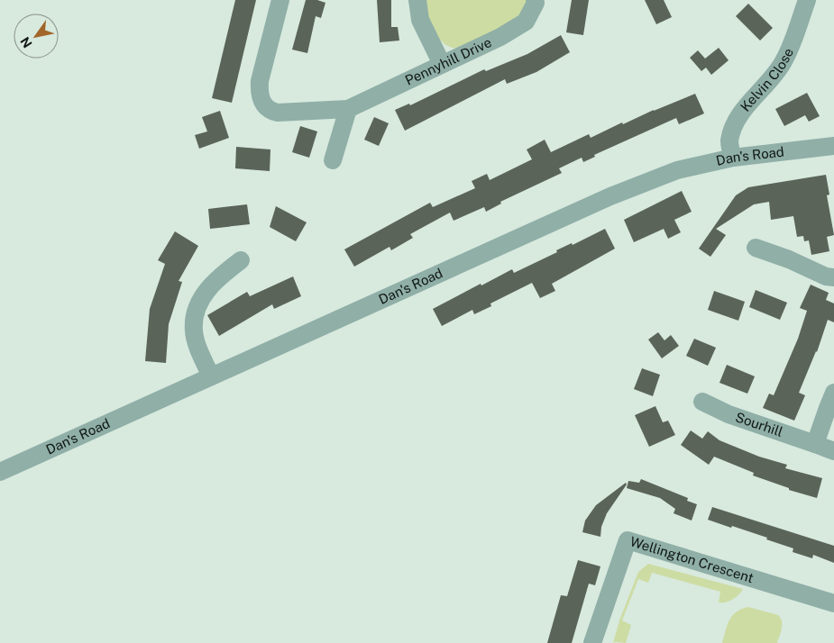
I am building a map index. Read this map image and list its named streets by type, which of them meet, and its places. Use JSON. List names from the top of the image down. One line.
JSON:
{"streets":{"street":["Pennyhill Drive","Kelvin Close","Dan's Road","Sourhill","Wellington Crescent"]},"crossings":[["Kelvin Close","Dan's Road"]],"north":"bottom left"}
